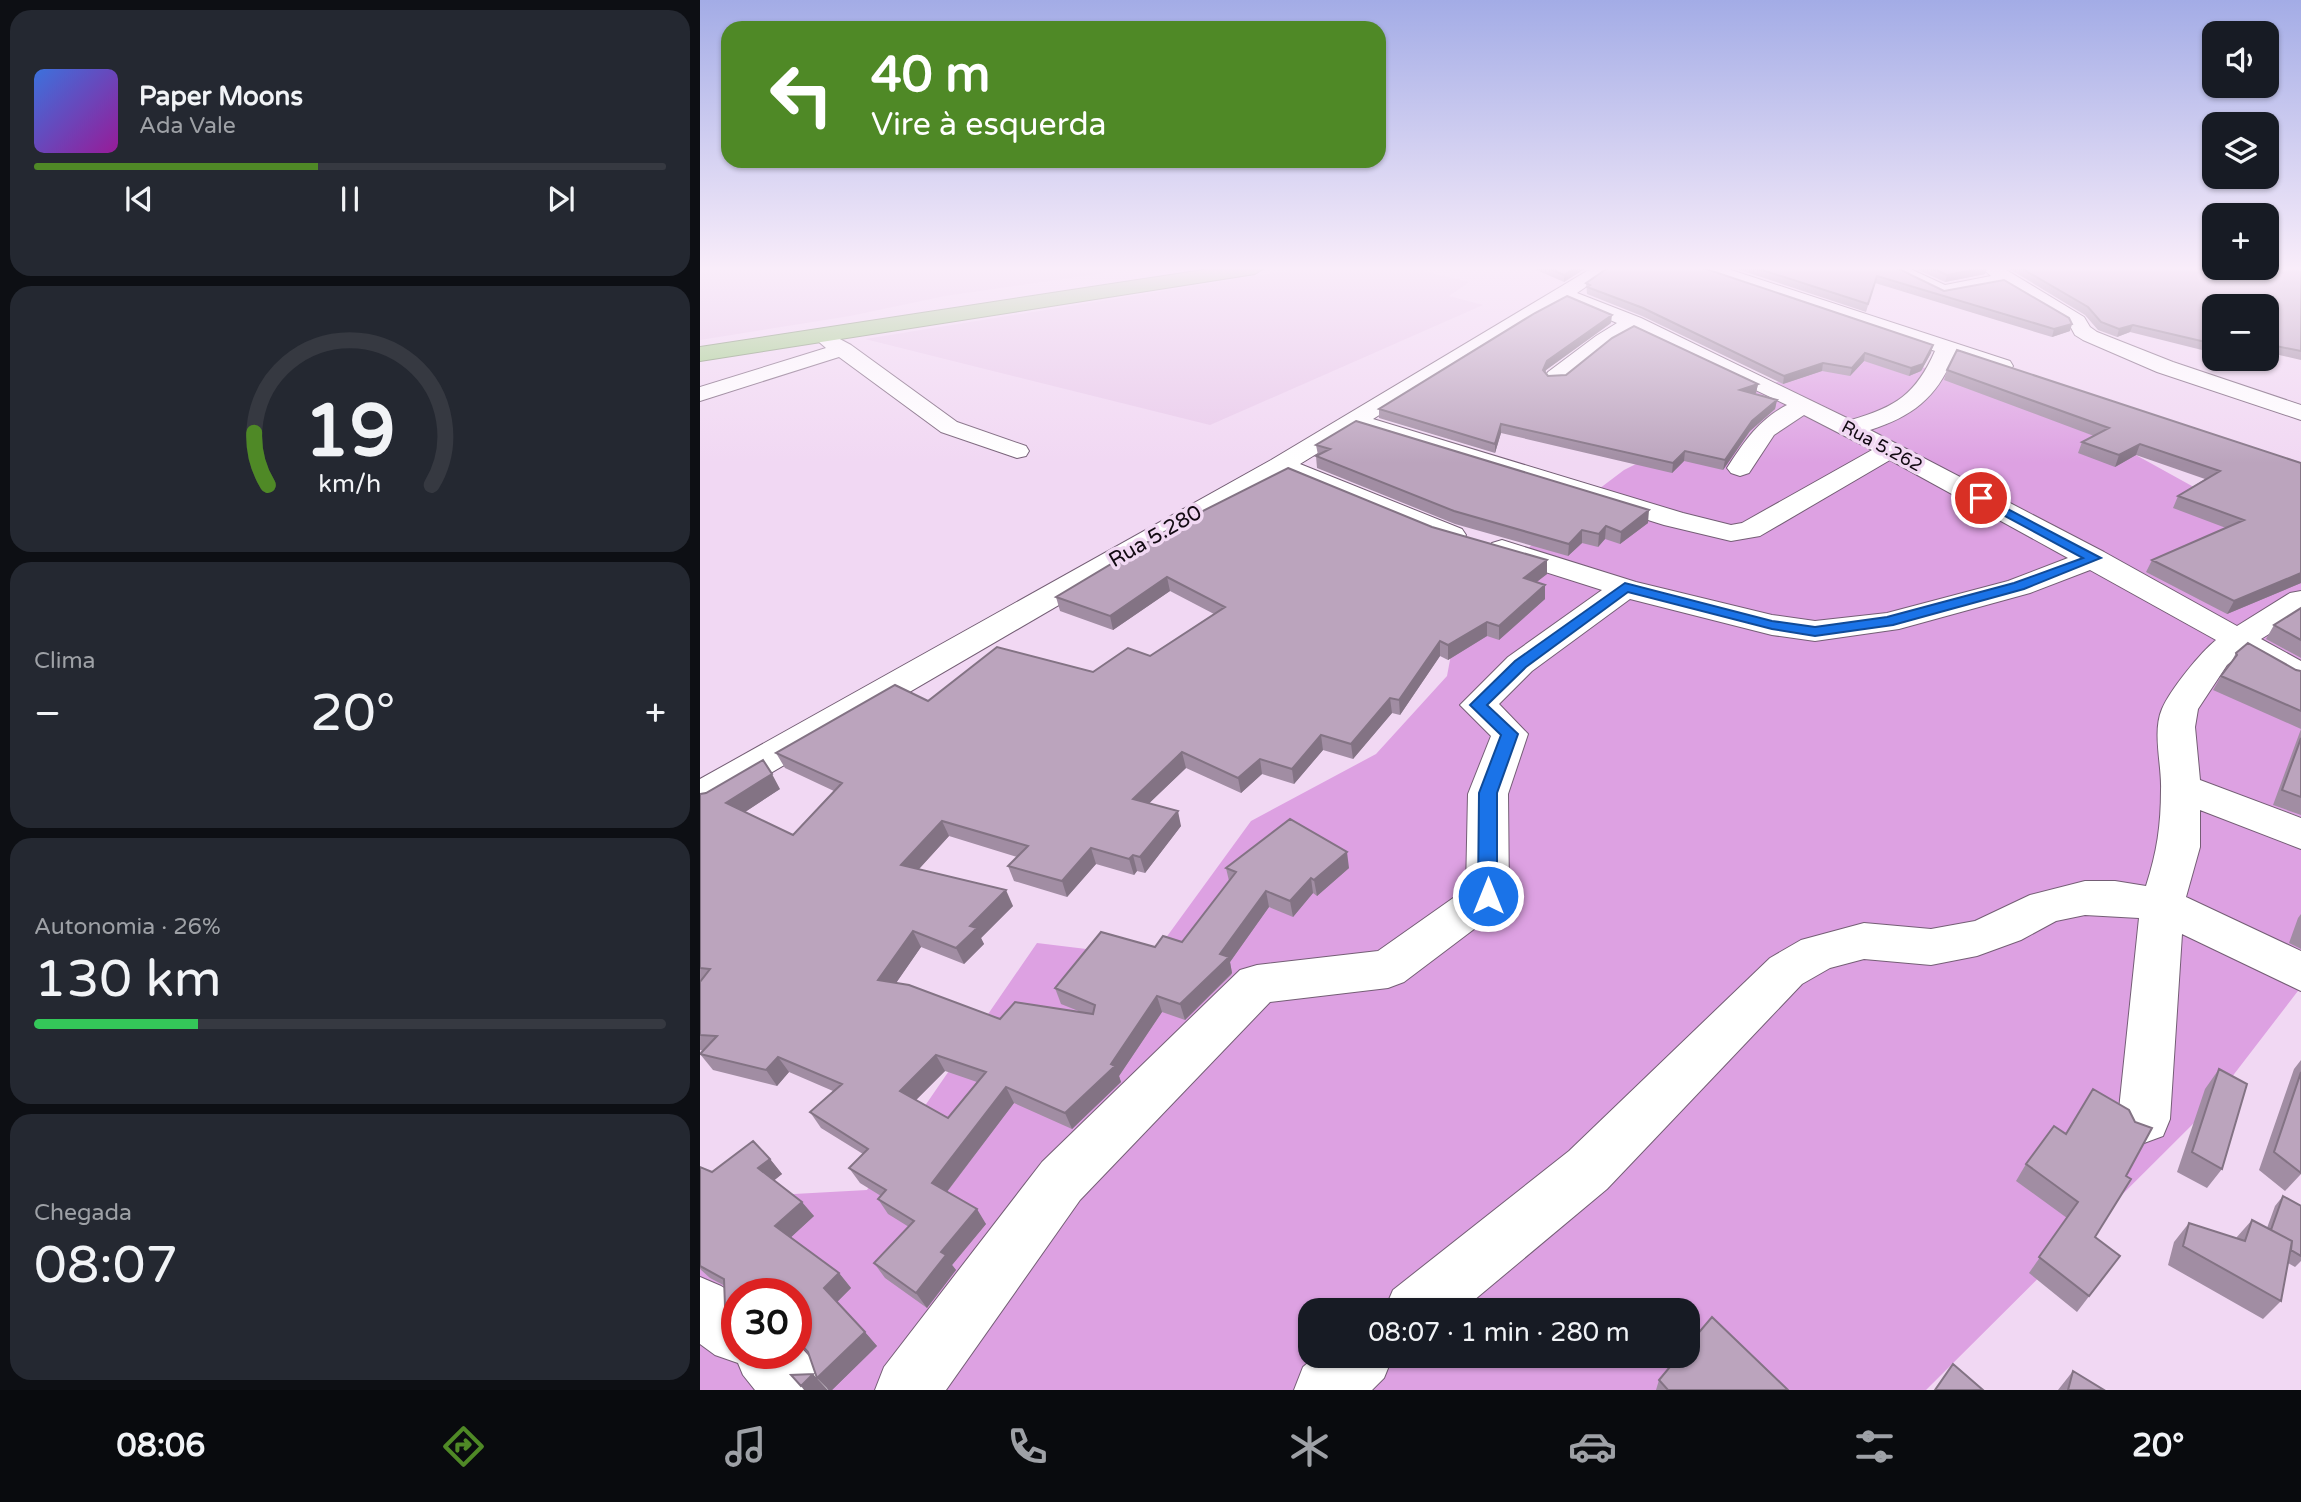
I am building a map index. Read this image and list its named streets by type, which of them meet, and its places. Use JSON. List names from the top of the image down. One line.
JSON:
{"streets":{"street":["Rua 5.262","Rua 5.280"]},"page":{"map_buttons":["+","−"],"turn":["40 m","Vire à esquerda"],"song":["Paper Moons","Ada Vale"],"tile":["Clima",["Autonomia · 26%","130 km"],["Chegada","08:07"]],"heat":["−","20°","+"],"limit":"30","trip":"08:07 · 1 min · 280 m","tabs":["08:06","20°"],"gauge":["19","km/h"]}}
